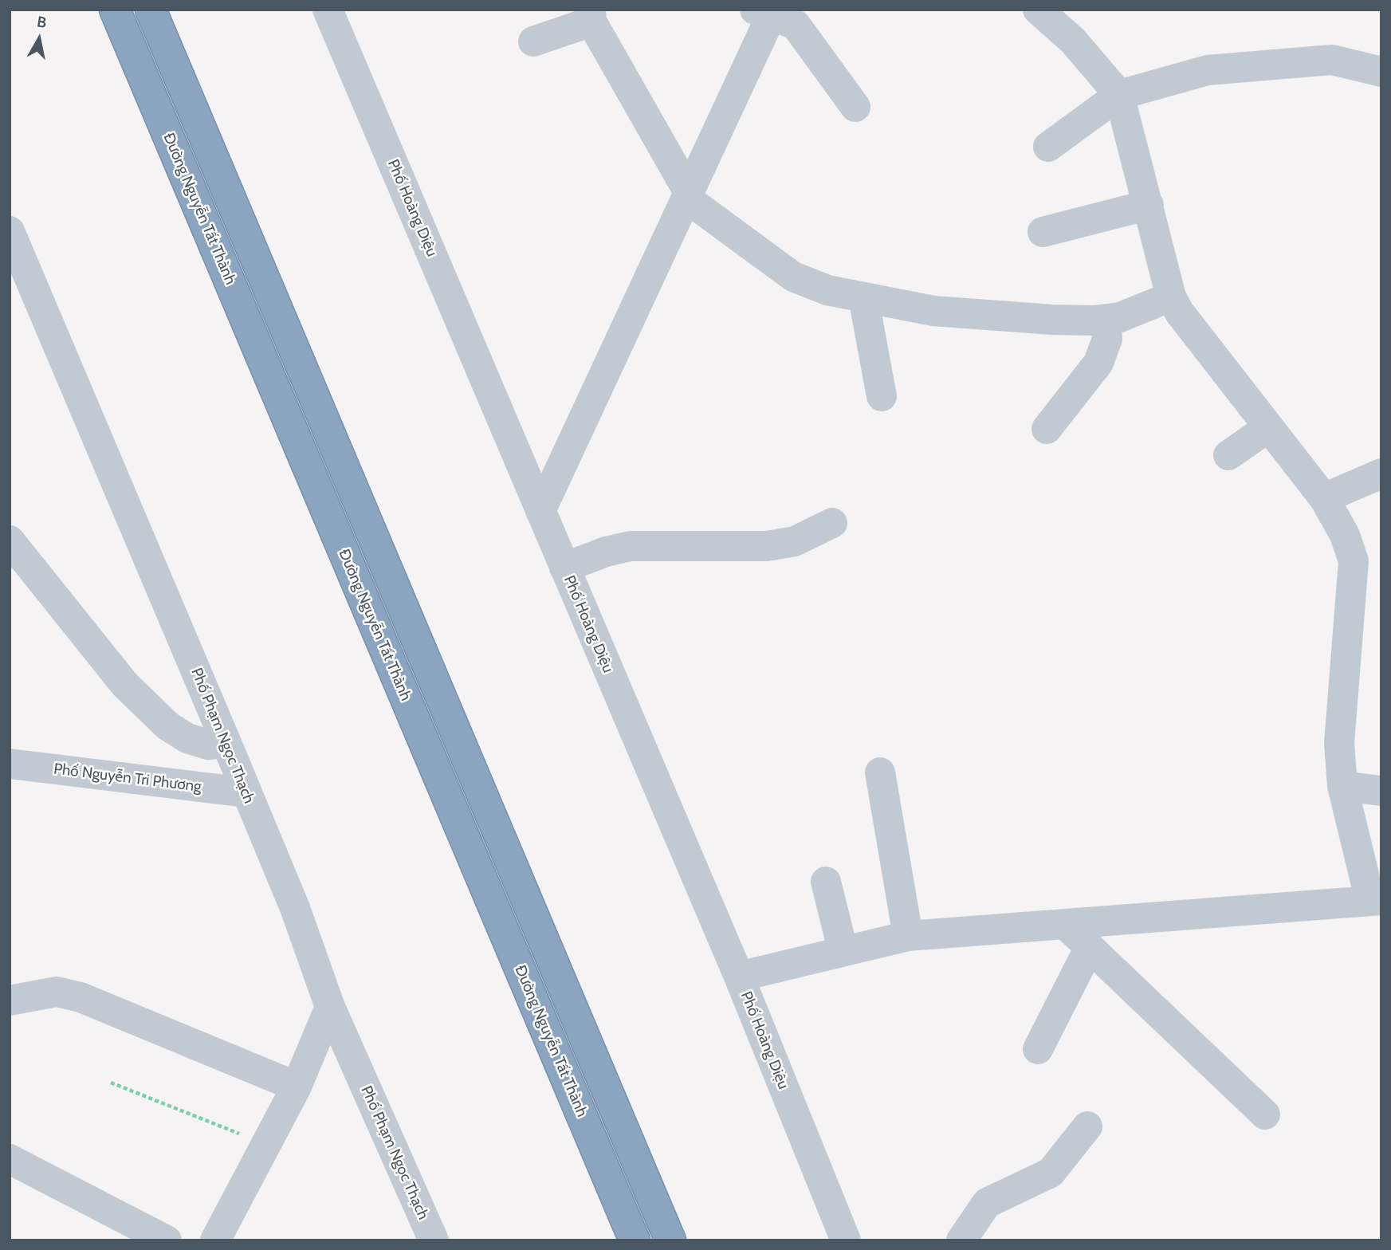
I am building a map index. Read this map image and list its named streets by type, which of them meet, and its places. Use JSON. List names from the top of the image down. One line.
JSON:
{"streets":{"highway":["Đường Nguyễn Tất Thành"],"street":["Phố Hoàng Diệu","Phố Phạm Ngọc Thạch","Phố Nguyễn Tri Phương"]},"crossings":[["Phố Phạm Ngọc Thạch","Phố Nguyễn Tri Phương"]],"north":"top"}
